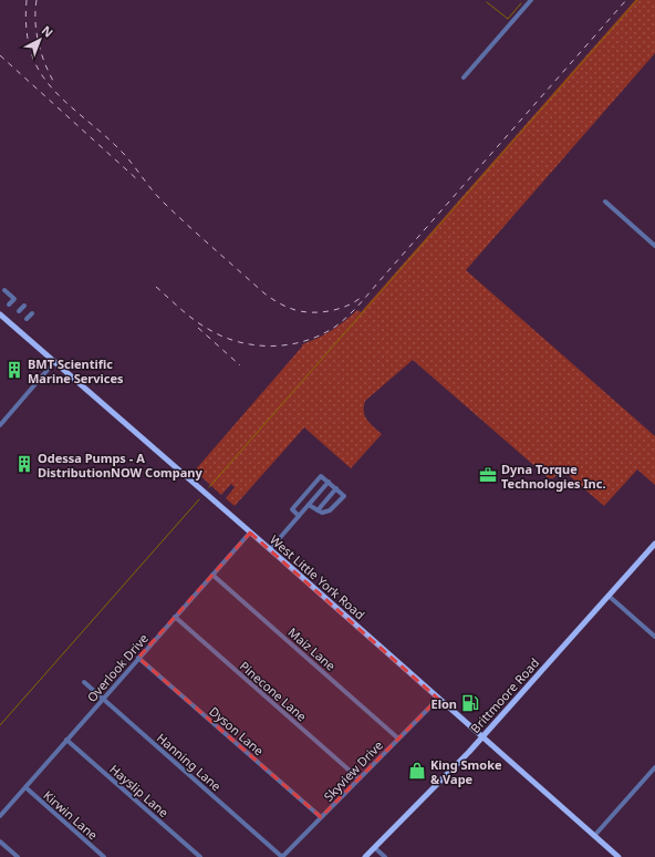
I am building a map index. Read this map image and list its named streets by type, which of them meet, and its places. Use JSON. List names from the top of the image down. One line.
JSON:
{"streets":{"main road":["West Little York Road","Brittmoore Road"],"street":["Maiz Lane","Overlook Drive","Pinecone Lane","Dyson Lane","Hanning Lane","Skyview Drive","Hayslip Lane","Kirwin Lane"]},"crossings":[["West Little York Road","Overlook Drive"],["West Little York Road","Brittmoore Road"],["West Little York Road","Skyview Drive"],["Maiz Lane","Overlook Drive"],["Maiz Lane","Skyview Drive"],["Overlook Drive","Pinecone Lane"],["Overlook Drive","Dyson Lane"],["Overlook Drive","Hanning Lane"],["Overlook Drive","Hayslip Lane"],["Overlook Drive","Kirwin Lane"],["Pinecone Lane","Skyview Drive"],["Dyson Lane","Skyview Drive"],["Hanning Lane","Skyview Drive"]],"places":{"building":["BMT Scientific Marine Services","Odessa Pumps - A DistributionNOW Company"],"office":["Dyna Torque Technologies Inc."],"fuel station":["Elon"],"shop":["King Smoke & Vape"]},"north":"top right"}
